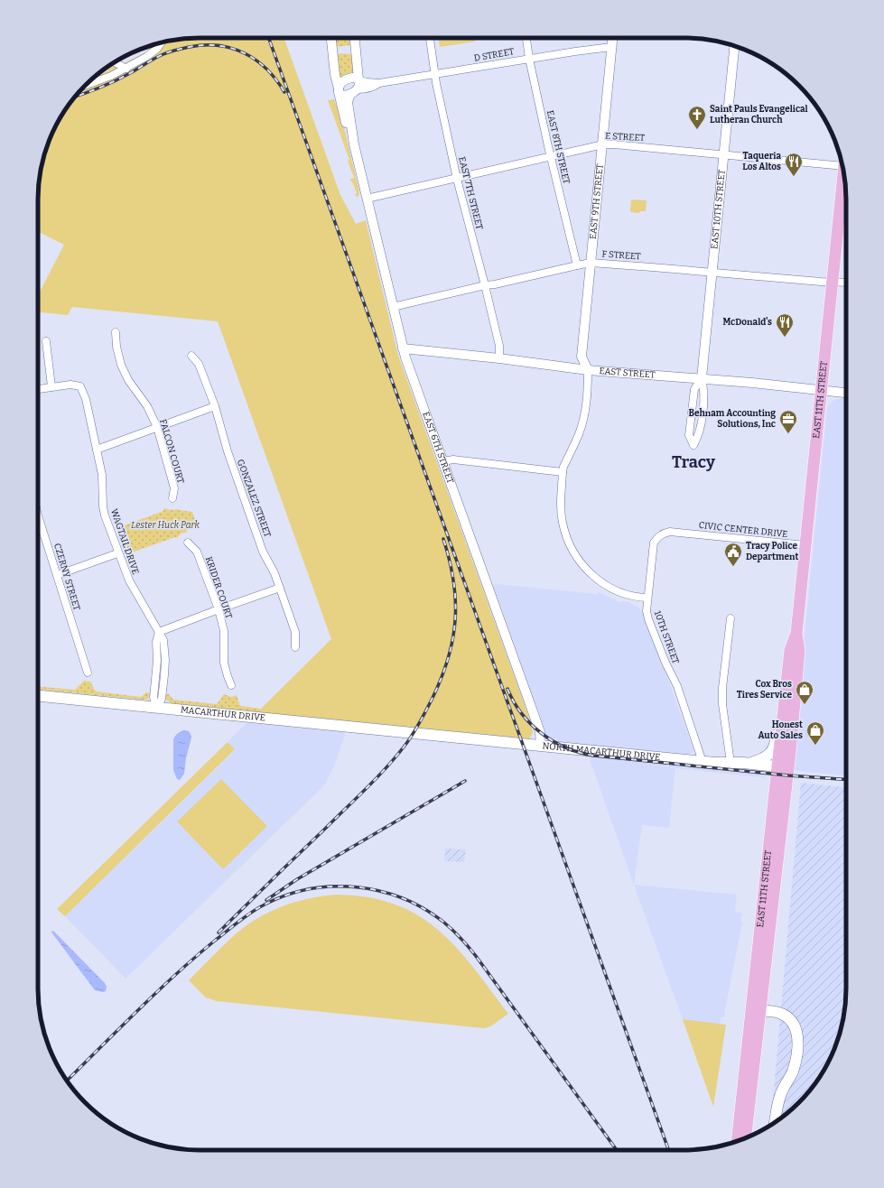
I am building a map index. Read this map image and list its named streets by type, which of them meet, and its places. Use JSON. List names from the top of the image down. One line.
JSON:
{"streets":{"main road":["EAST 11TH STREET","MACARTHUR DRIVE","NORTH MACARTHUR DRIVE"],"street":["D STREET","E STREET","EAST 8TH STREET","EAST 7TH STREET","EAST 9TH STREET","EAST 10TH STREET","F STREET","EAST STREET","EAST 6TH STREET","FALCON COURT","GONZALEZ STREET","CIVIC CENTER DRIVE","WAGTAIL DRIVE","CZERNY STREET","KRIDER COURT","10TH STREET"]},"crossings":[["D STREET","EAST 8TH STREET"],["D STREET","EAST 7TH STREET"],["D STREET","EAST 9TH STREET"],["D STREET","EAST 6TH STREET"],["E STREET","EAST 8TH STREET"],["E STREET","EAST 7TH STREET"],["E STREET","EAST 9TH STREET"],["E STREET","EAST 10TH STREET"],["E STREET","EAST 6TH STREET"],["EAST 8TH STREET","F STREET"],["EAST 7TH STREET","F STREET"],["EAST 7TH STREET","EAST STREET"],["EAST 9TH STREET","F STREET"],["EAST 9TH STREET","EAST STREET"],["EAST 10TH STREET","F STREET"],["EAST 10TH STREET","EAST STREET"],["F STREET","EAST 11TH STREET"],["F STREET","EAST 6TH STREET"],["EAST STREET","EAST 11TH STREET"],["EAST STREET","EAST 6TH STREET"],["EAST 11TH STREET","CIVIC CENTER DRIVE"],["EAST 11TH STREET","NORTH MACARTHUR DRIVE"],["EAST 6TH STREET","NORTH MACARTHUR DRIVE"],["CIVIC CENTER DRIVE","10TH STREET"],["10TH STREET","NORTH MACARTHUR DRIVE"],["MACARTHUR DRIVE","NORTH MACARTHUR DRIVE"]],"districts":["Tracy"],"parks":["Lester Huck Park"],"places":{"church":["Saint Pauls Evangelical Lutheran Church"],"restaurant":["Taqueria Los Altos","McDonald's"],"office":["Behnam Accounting Solutions, Inc"],"public building":["Tracy Police Department"],"shop":["Cox Bros Tires Service","Honest Auto Sales"]}}
